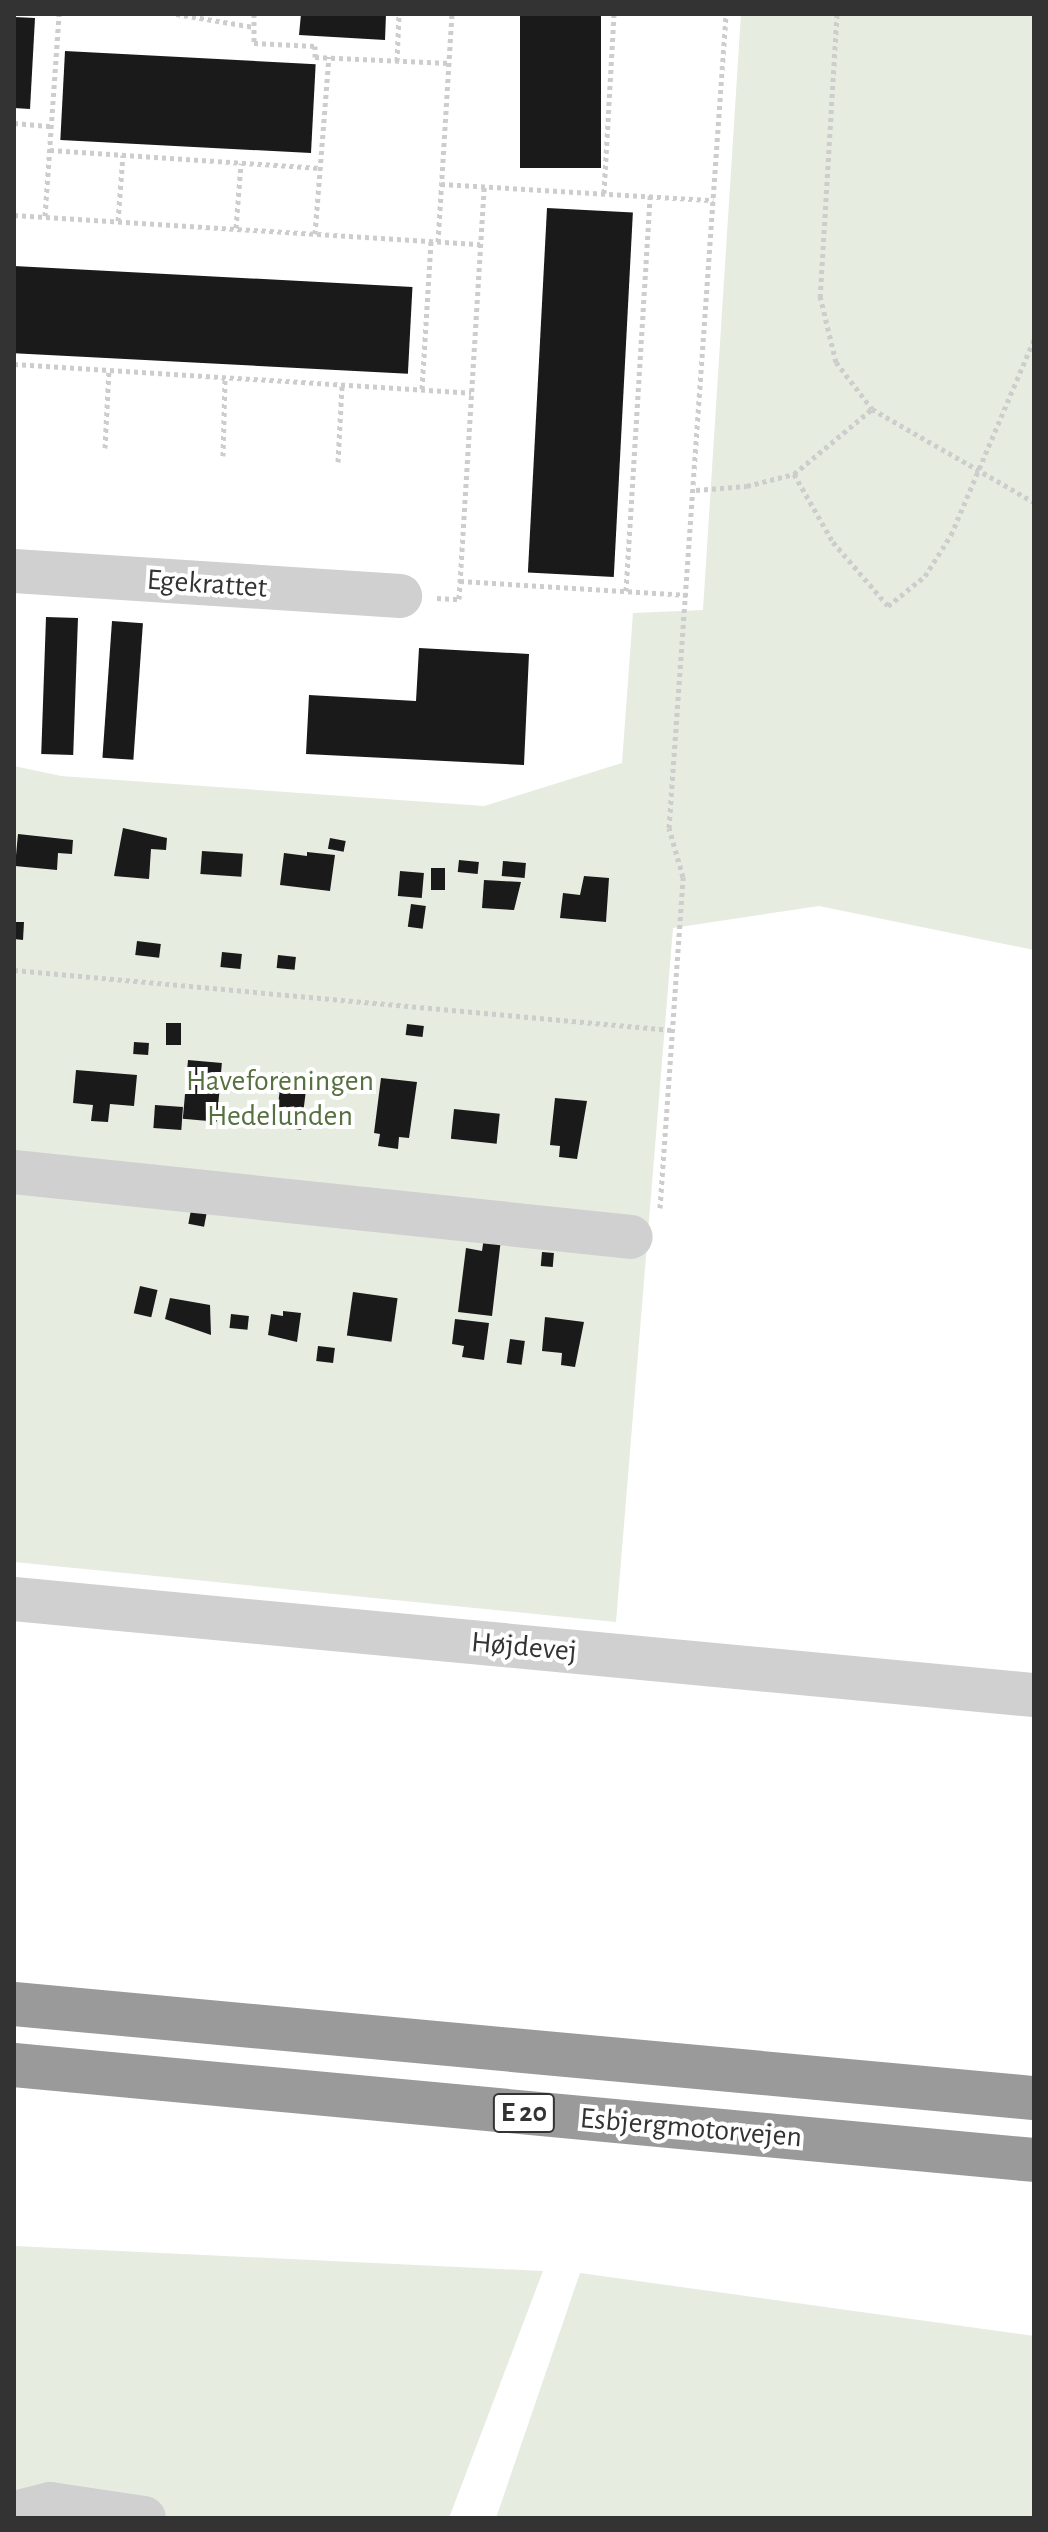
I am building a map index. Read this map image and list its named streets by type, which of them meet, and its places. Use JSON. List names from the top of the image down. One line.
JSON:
{"streets":{"highway":["E 20","Esbjergmotorvejen"],"street":["Egekrattet","Højdevej"]},"parks":["Haveforeningen Hedelunden"]}
